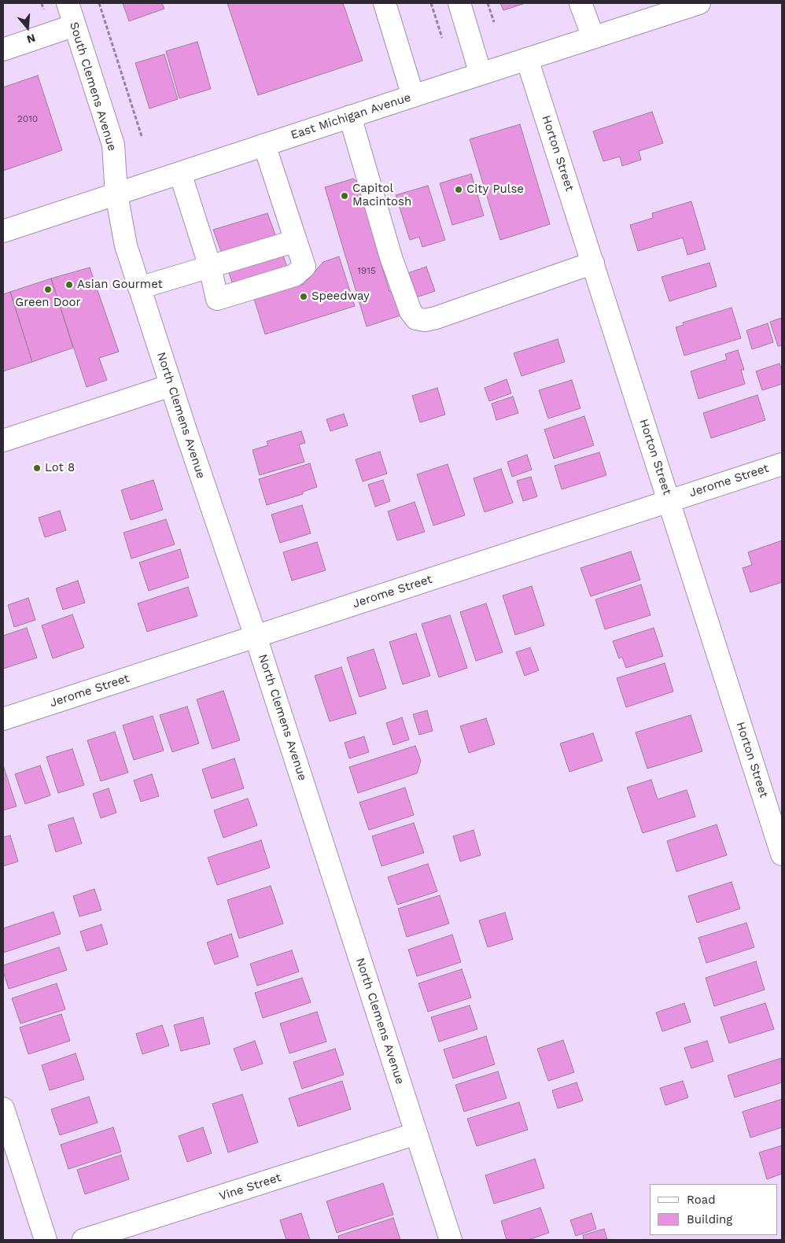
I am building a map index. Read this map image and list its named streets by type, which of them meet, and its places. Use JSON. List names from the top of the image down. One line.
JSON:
{"streets":{"street":["South Clemens Avenue","East Michigan Avenue","Horton Street","North Clemens Avenue","Jerome Street","Vine Street"]},"crossings":[["South Clemens Avenue","East Michigan Avenue"],["South Clemens Avenue","North Clemens Avenue"],["East Michigan Avenue","Horton Street"],["East Michigan Avenue","North Clemens Avenue"],["Horton Street","Jerome Street"],["North Clemens Avenue","Jerome Street"],["North Clemens Avenue","Vine Street"]],"places":["City Pulse","Capitol Macintosh","Asian Gourmet","Green Door","Speedway","Lot 8"],"house_numbers":["2010","1915"],"legend":["Road","Building"],"north":"bottom"}
